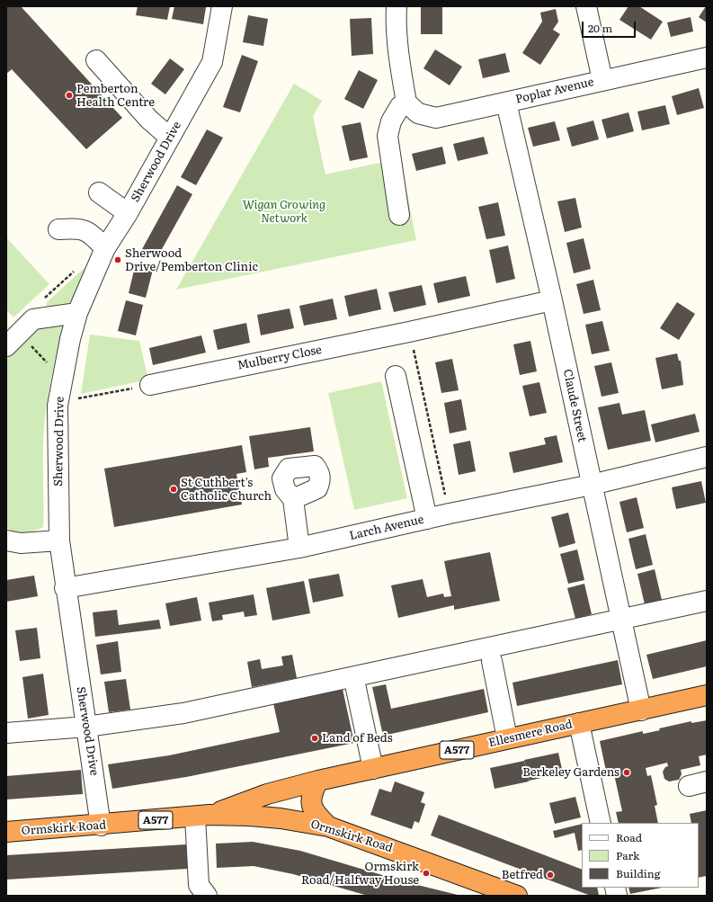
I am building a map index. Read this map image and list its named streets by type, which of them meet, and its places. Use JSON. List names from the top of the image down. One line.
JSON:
{"streets":{"highway":["Ellesmere Road","A577","Ormskirk Road"],"street":["Poplar Avenue","Sherwood Drive","Mulberry Close","Claude Street","Larch Avenue"]},"crossings":[["Poplar Avenue","Claude Street"],["Sherwood Drive","Larch Avenue"],["Sherwood Drive","Ormskirk Road"],["Mulberry Close","Claude Street"],["Claude Street","Larch Avenue"],["Claude Street","Ellesmere Road"],["Ellesmere Road","A577"],["Ellesmere Road","Ormskirk Road"],["A577","Ormskirk Road"]],"parks":["Wigan Growing Network"],"places":["Pemberton Health Centre","Sherwood Drive/Pemberton Clinic","St Cuthbert's Catholic Church","Land of Beds","Berkeley Gardens","Ormskirk Road/Halfway House","Betfred"],"legend":["Road","Park","Building"],"scale_bar":"20 m"}
